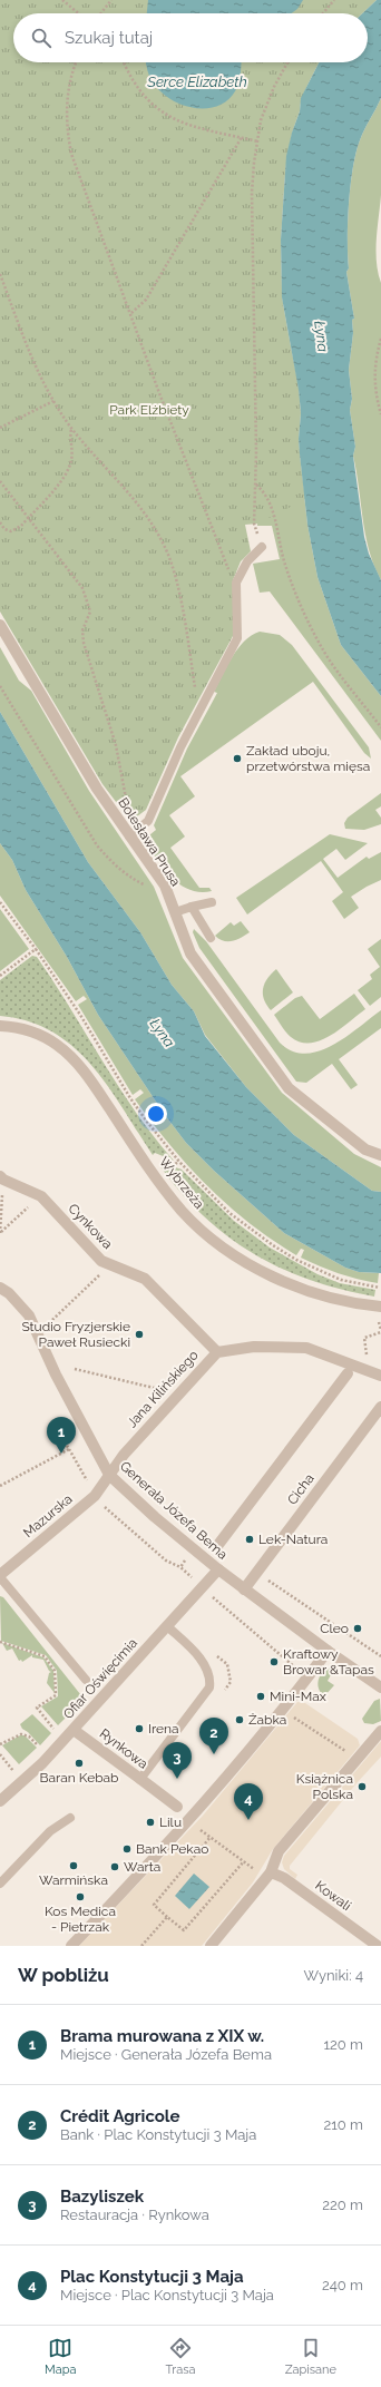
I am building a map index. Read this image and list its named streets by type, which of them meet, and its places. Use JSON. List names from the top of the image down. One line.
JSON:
{"streets":{"street":["Bolesława Prusa","Wybrzeża","Cynkowa","Jana Kilińskiego","Cicha","Generała Józefa Bema","Mazurska","Ofiar Oświęcimia","Rynkowa","Kowali"]},"crossings":[["Cynkowa","Jana Kilińskiego"],["Jana Kilińskiego","Generała Józefa Bema"],["Jana Kilińskiego","Mazurska"],["Cicha","Generała Józefa Bema"],["Generała Józefa Bema","Mazurska"],["Generała Józefa Bema","Ofiar Oświęcimia"],["Ofiar Oświęcimia","Rynkowa"]],"water":["Serce Elizabeth","Łyna"],"parks":["Park Elżbiety"],"places":["Zakład uboju, przetwórstwa mięsa","Studio Fryzjerskie Paweł Rusiecki","Lek-Natura","Cleo","Kraftowy Browar &Tapas","Mini-Max","Żabka","Irena","Baran Kebab","Książnica Polska","Lilu","Bank Pekao","Warmińska","Warta","Kos Medica - Pietrzak"],"page":{"search":"Szukaj tutaj","pins":["1","2","3","4"],"heading":["W pobliżu","Wyniki: 4"],"list":[{"mark":"1","name":"Brama murowana z XIX w.","note":"Miejsce · Generała Józefa Bema","value":"120 m"},{"mark":"2","name":"Crédit Agricole","note":"Bank · Plac Konstytucji 3 Maja","value":"210 m"},{"mark":"3","name":"Bazyliszek","note":"Restauracja · Rynkowa","value":"220 m"},{"mark":"4","name":"Plac Konstytucji 3 Maja","note":"Miejsce · Plac Konstytucji 3 Maja","value":"240 m"}],"nav":["Mapa","Trasa","Zapisane"]}}
